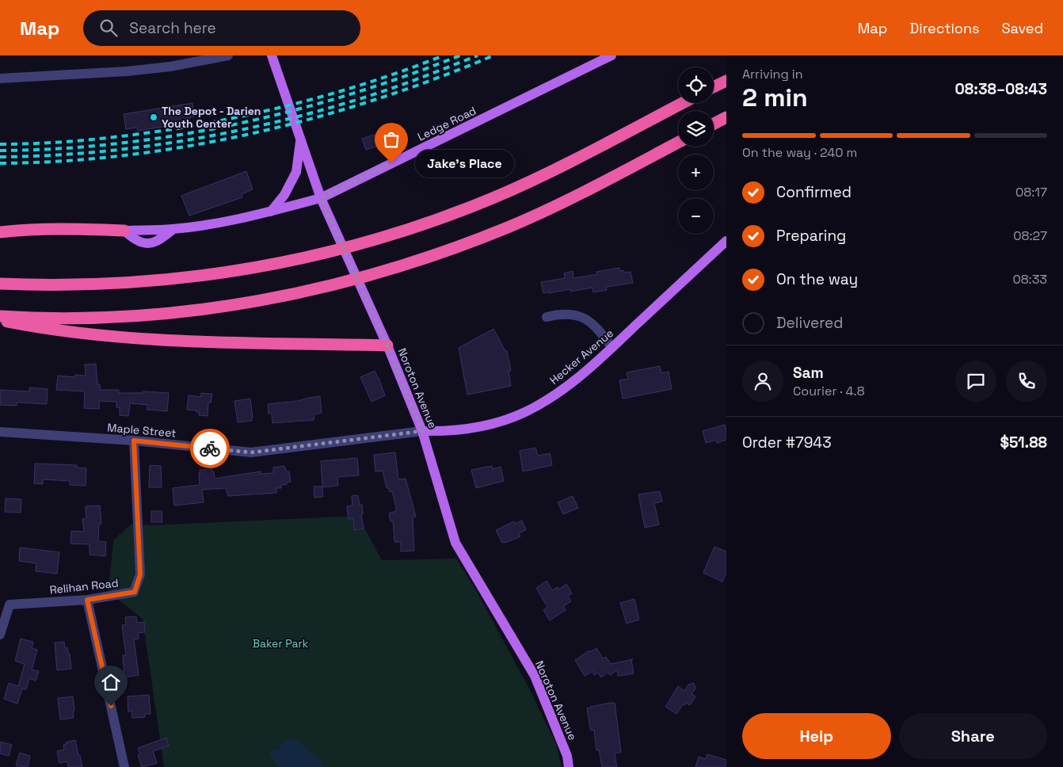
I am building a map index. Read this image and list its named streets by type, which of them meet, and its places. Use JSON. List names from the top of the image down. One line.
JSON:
{"streets":{"main road":["Ledge Road","Hecker Avenue","Noroton Avenue"],"street":["Maple Street","Relihan Road"]},"crossings":[["Ledge Road","Noroton Avenue"],["Hecker Avenue","Noroton Avenue"],["Hecker Avenue","Maple Street"],["Noroton Avenue","Maple Street"],["Maple Street","Relihan Road"]],"parks":["Baker Park"],"places":["The Depot - Darien Youth Center","Jake's Place"],"page":{"header":"Map","search":"Search here","nav":["Map","Directions","Saved"],"heading":["2 min","Arriving in","08:38–08:43"],"panel":["Sam","Courier · 4.8","Order #7943","$51.88"],"map_buttons":["+","−"],"bar":"On the way · 240 m","bubble":"Jake's Place","list":[["Confirmed","08:17"],["Preparing","08:27"],["On the way","08:33"],"Delivered"],"buttons":["Help","Share"]}}
